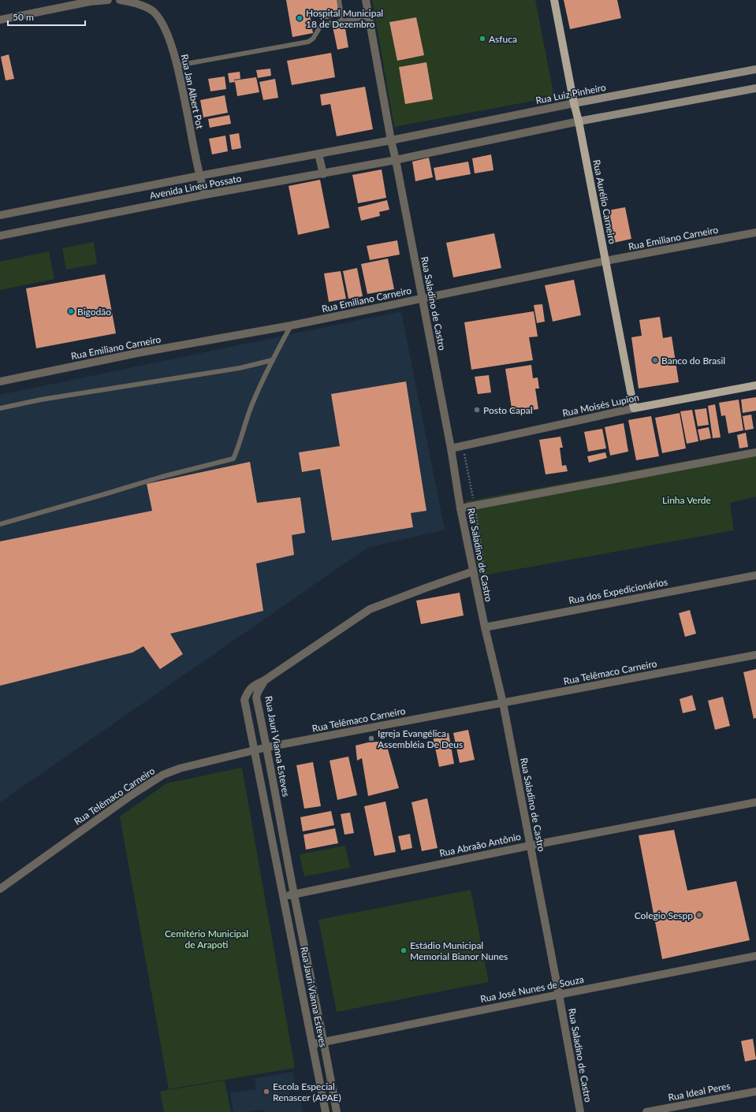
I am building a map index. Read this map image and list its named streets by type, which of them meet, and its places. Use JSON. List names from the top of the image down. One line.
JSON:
{"streets":{"main road":["Rua Aurélio Carneiro","Rua Moisés Lupion"],"street":["Rua Jan Albert Pot","Rua Luiz Pinheiro","Avenida Lineu Possato","Rua Emiliano Carneiro","Rua Saladino de Castro","Rua dos Expedicionários","Rua Telêmaco Carneiro","Rua Jauri Vianna Esteves","Rua Abraão Antônio","Rua José Nunes de Souza","Rua Ideal Peres"]},"crossings":[["Rua Jan Albert Pot","Avenida Lineu Possato"],["Rua Luiz Pinheiro","Avenida Lineu Possato"],["Rua Luiz Pinheiro","Rua Aurélio Carneiro"],["Rua Luiz Pinheiro","Rua Saladino de Castro"],["Avenida Lineu Possato","Rua Saladino de Castro"],["Rua Aurélio Carneiro","Rua Emiliano Carneiro"],["Rua Aurélio Carneiro","Rua Moisés Lupion"],["Rua Emiliano Carneiro","Rua Saladino de Castro"],["Rua Saladino de Castro","Rua Moisés Lupion"],["Rua Saladino de Castro","Rua dos Expedicionários"],["Rua Saladino de Castro","Rua Telêmaco Carneiro"],["Rua Saladino de Castro","Rua Abraão Antônio"],["Rua Saladino de Castro","Rua José Nunes de Souza"],["Rua Telêmaco Carneiro","Rua Jauri Vianna Esteves"],["Rua Jauri Vianna Esteves","Rua Abraão Antônio"],["Rua Jauri Vianna Esteves","Rua José Nunes de Souza"]],"parks":["Linha Verde","Cemitério Municipal de Arapoti"],"places":["Hospital Municipal 18 de Dezembro","Asfuca","Bigodão","Banco do Brasil","Posto Capal","Igreja Evangélica Assembléia De Deus","Colegio Sespp","Estádio Municipal Memorial Bianor Nunes","Escola Especial Renascer (APAE)"],"scale_bar":"50 m"}
